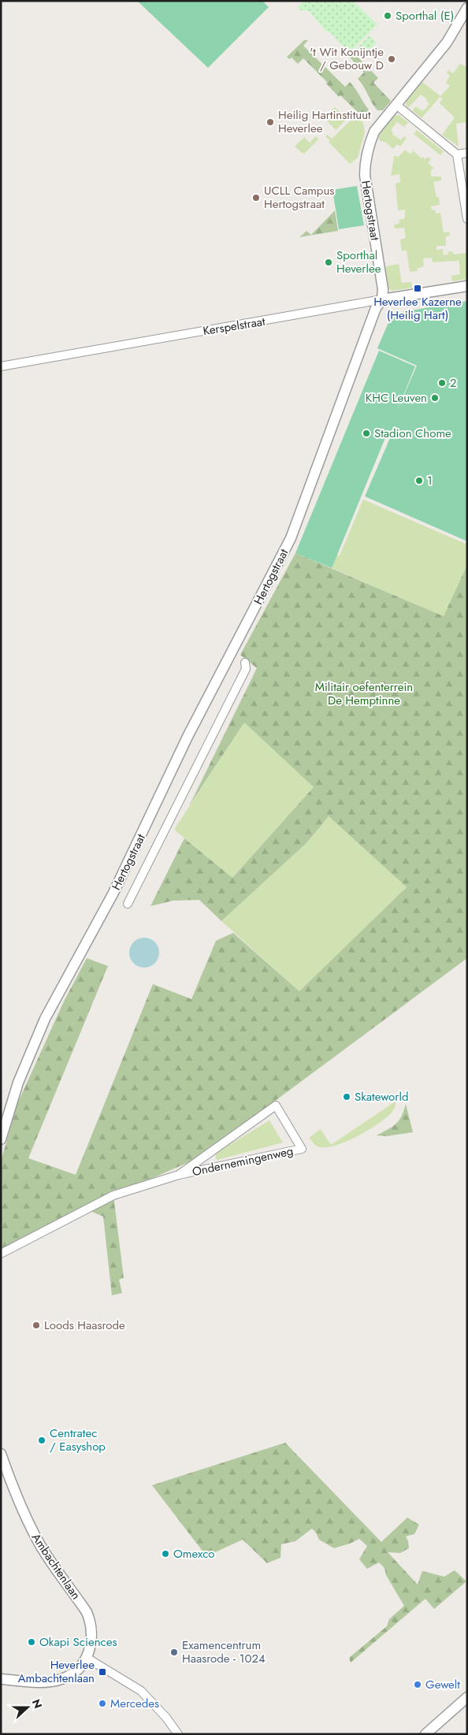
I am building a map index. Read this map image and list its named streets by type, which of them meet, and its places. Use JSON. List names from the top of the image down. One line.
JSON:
{"streets":{"street":["Hertogstraat","Kerspelstraat","Ondernemingenweg","Ambachtenlaan"]},"crossings":[["Hertogstraat","Kerspelstraat"]],"parks":["Militair oefenterrein De Hemptinne"],"places":{"other":["Sporthal (E)","'t Wit Konijntje / Gebouw D","Heilig Hartinstituut Heverlee","UCLL Campus Hertogstraat","Sporthal Heverlee","2","KHC Leuven","Stadion Chome","1","Skateworld","Loods Haasrode","Centratec / Easyshop","Omexco","Okapi Sciences","Examencentrum Haasrode - 1024","Gewelt","Mercedes"],"transit":["Heverlee Kazerne (Heilig Hart)","Heverlee Ambachtenlaan"]},"north":"right"}
